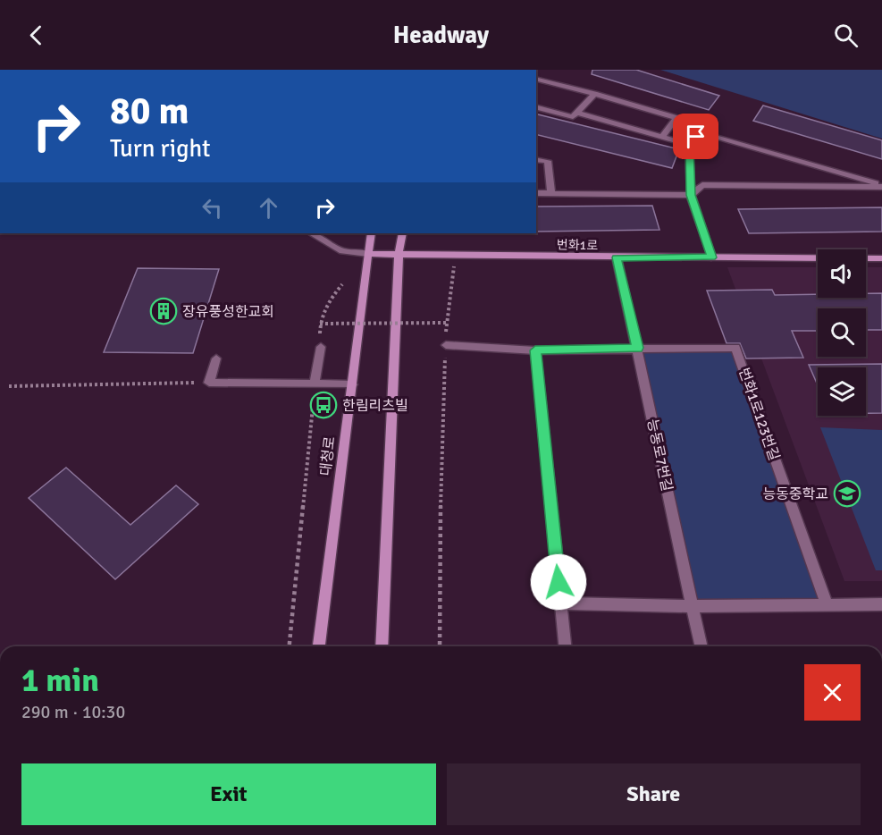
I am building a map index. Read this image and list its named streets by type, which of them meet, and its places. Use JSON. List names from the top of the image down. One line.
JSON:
{"streets":{"main road":["번화1로","대청로"],"street":["번화1로123번길","능동로7번길"]},"crossings":[["번화1로","능동로7번길"],["번화1로","대청로"],["번화1로123번길","능동로7번길"]],"places":{"building":["장유풍성한교회"],"bus stop":["한림리츠빌"],"school or university":["능동중학교"]},"page":{"header":"Headway","turn":["80 m","Turn right"],"heading":["1 min","290 m · 10:30"],"buttons":["Exit","Share"]}}
